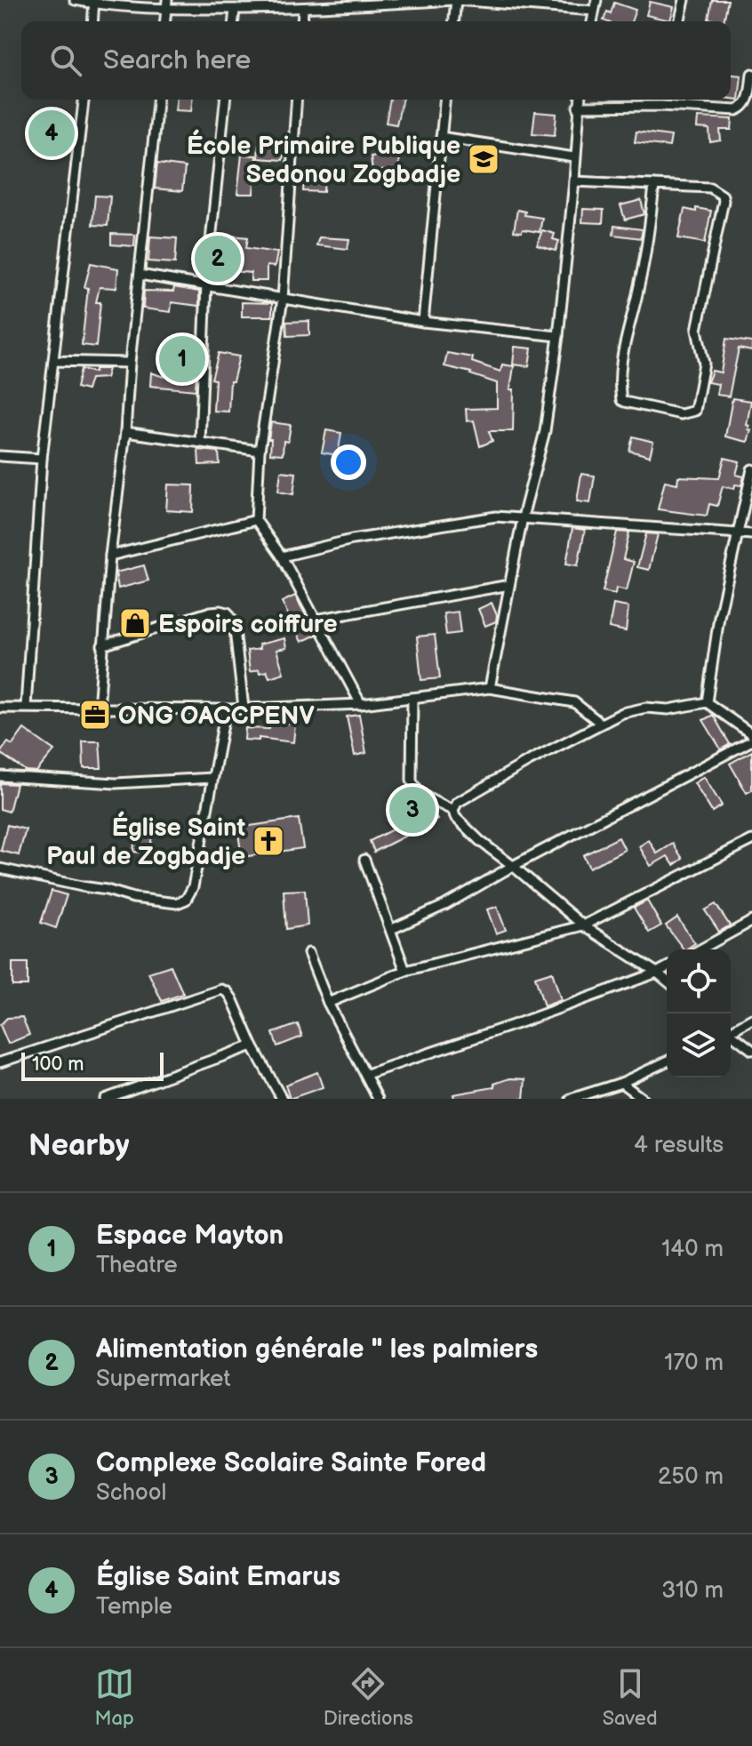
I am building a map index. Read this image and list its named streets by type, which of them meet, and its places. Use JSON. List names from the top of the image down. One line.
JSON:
{"places":{"school or university":["École Primaire Publique Sedonou Zogbadje"],"shop":["Espoirs coiffure"],"office":["ONG OACCPENV"],"church":["Église Saint Paul de Zogbadje"]},"scale_bar":"100 m","page":{"search":"Search here","pins":["4","2","1","3"],"scale":"100 m","heading":["Nearby","4 results"],"list":[{"mark":"1","name":"Espace Mayton","note":"Theatre","value":"140 m"},{"mark":"2","name":"Alimentation générale \" les palmiers","note":"Supermarket","value":"170 m"},{"mark":"3","name":"Complexe Scolaire Sainte Fored","note":"School","value":"250 m"},{"mark":"4","name":"Église Saint Emarus","note":"Temple","value":"310 m"}],"nav":["Map","Directions","Saved"]}}
